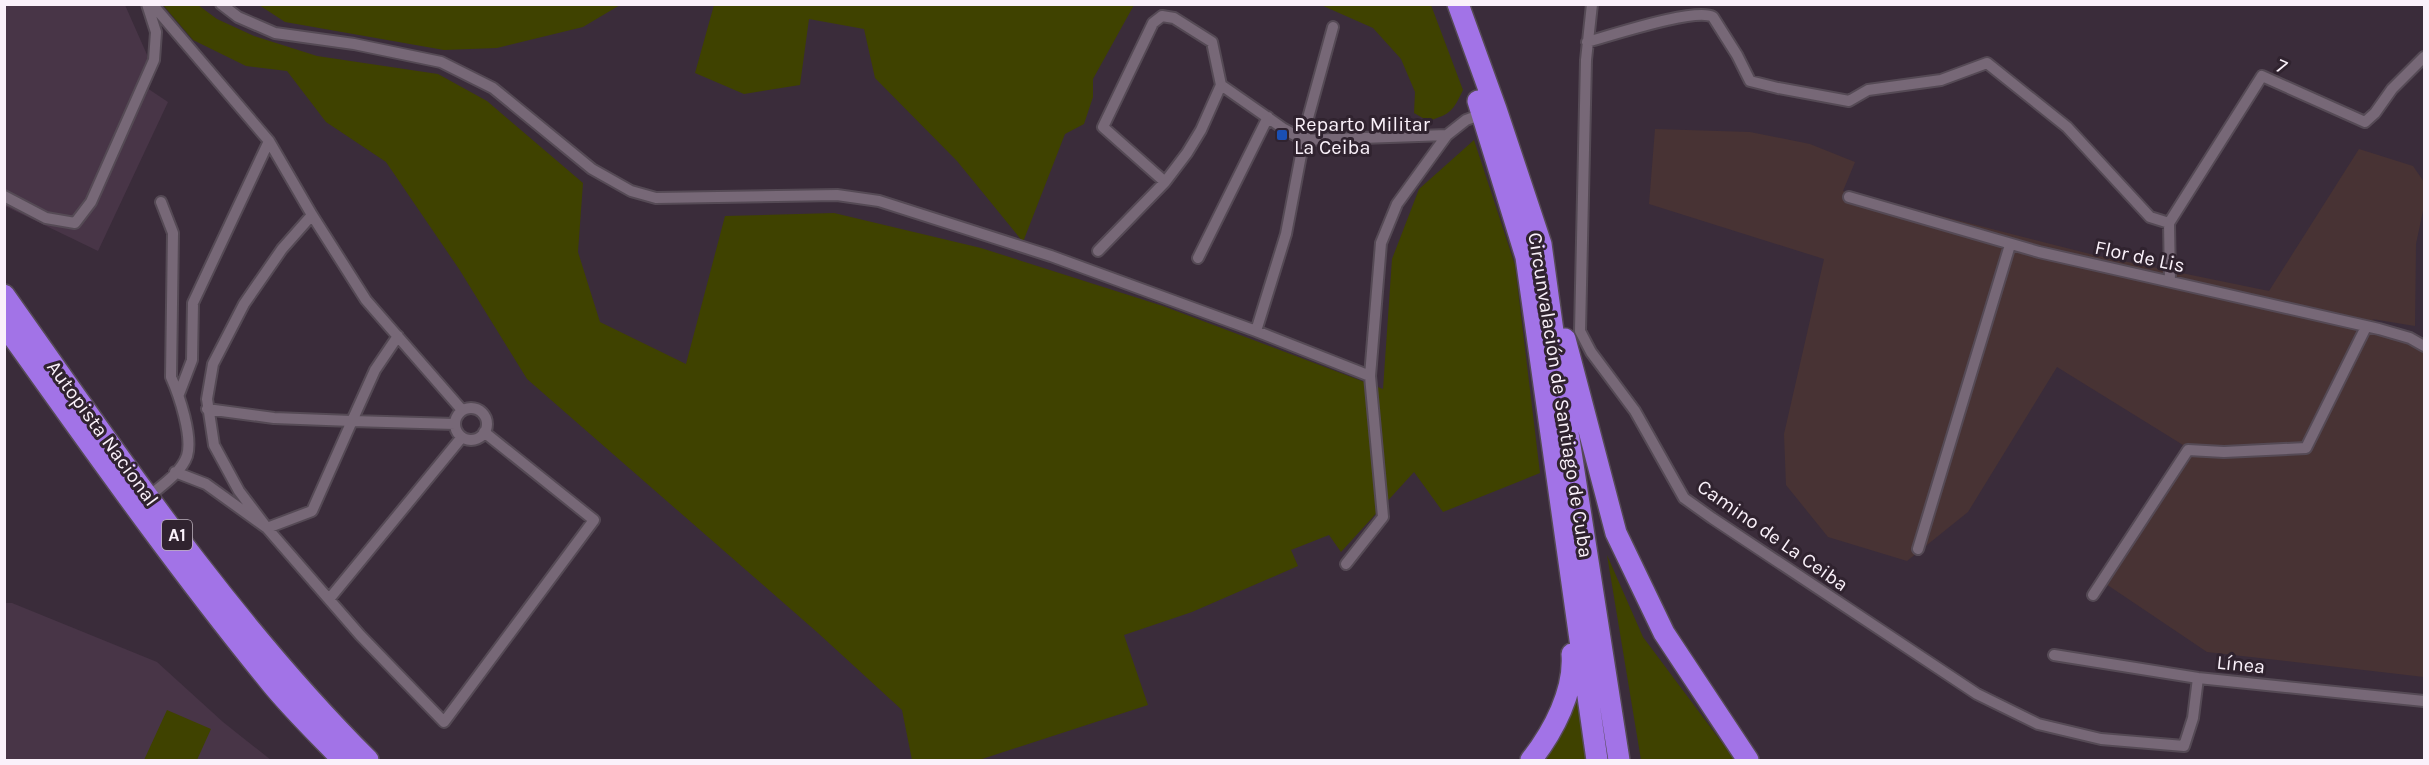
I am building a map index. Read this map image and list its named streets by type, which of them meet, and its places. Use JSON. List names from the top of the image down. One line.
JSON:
{"streets":{"highway":["Circunvalación de Santiago de Cuba","Autopista Nacional","A1"],"street":["7","Flor de Lis","Camino de La Ceiba","Línea"]},"crossings":[["Camino de La Ceiba","Línea"]],"places":{"transit":["Reparto Militar La Ceiba"]}}
